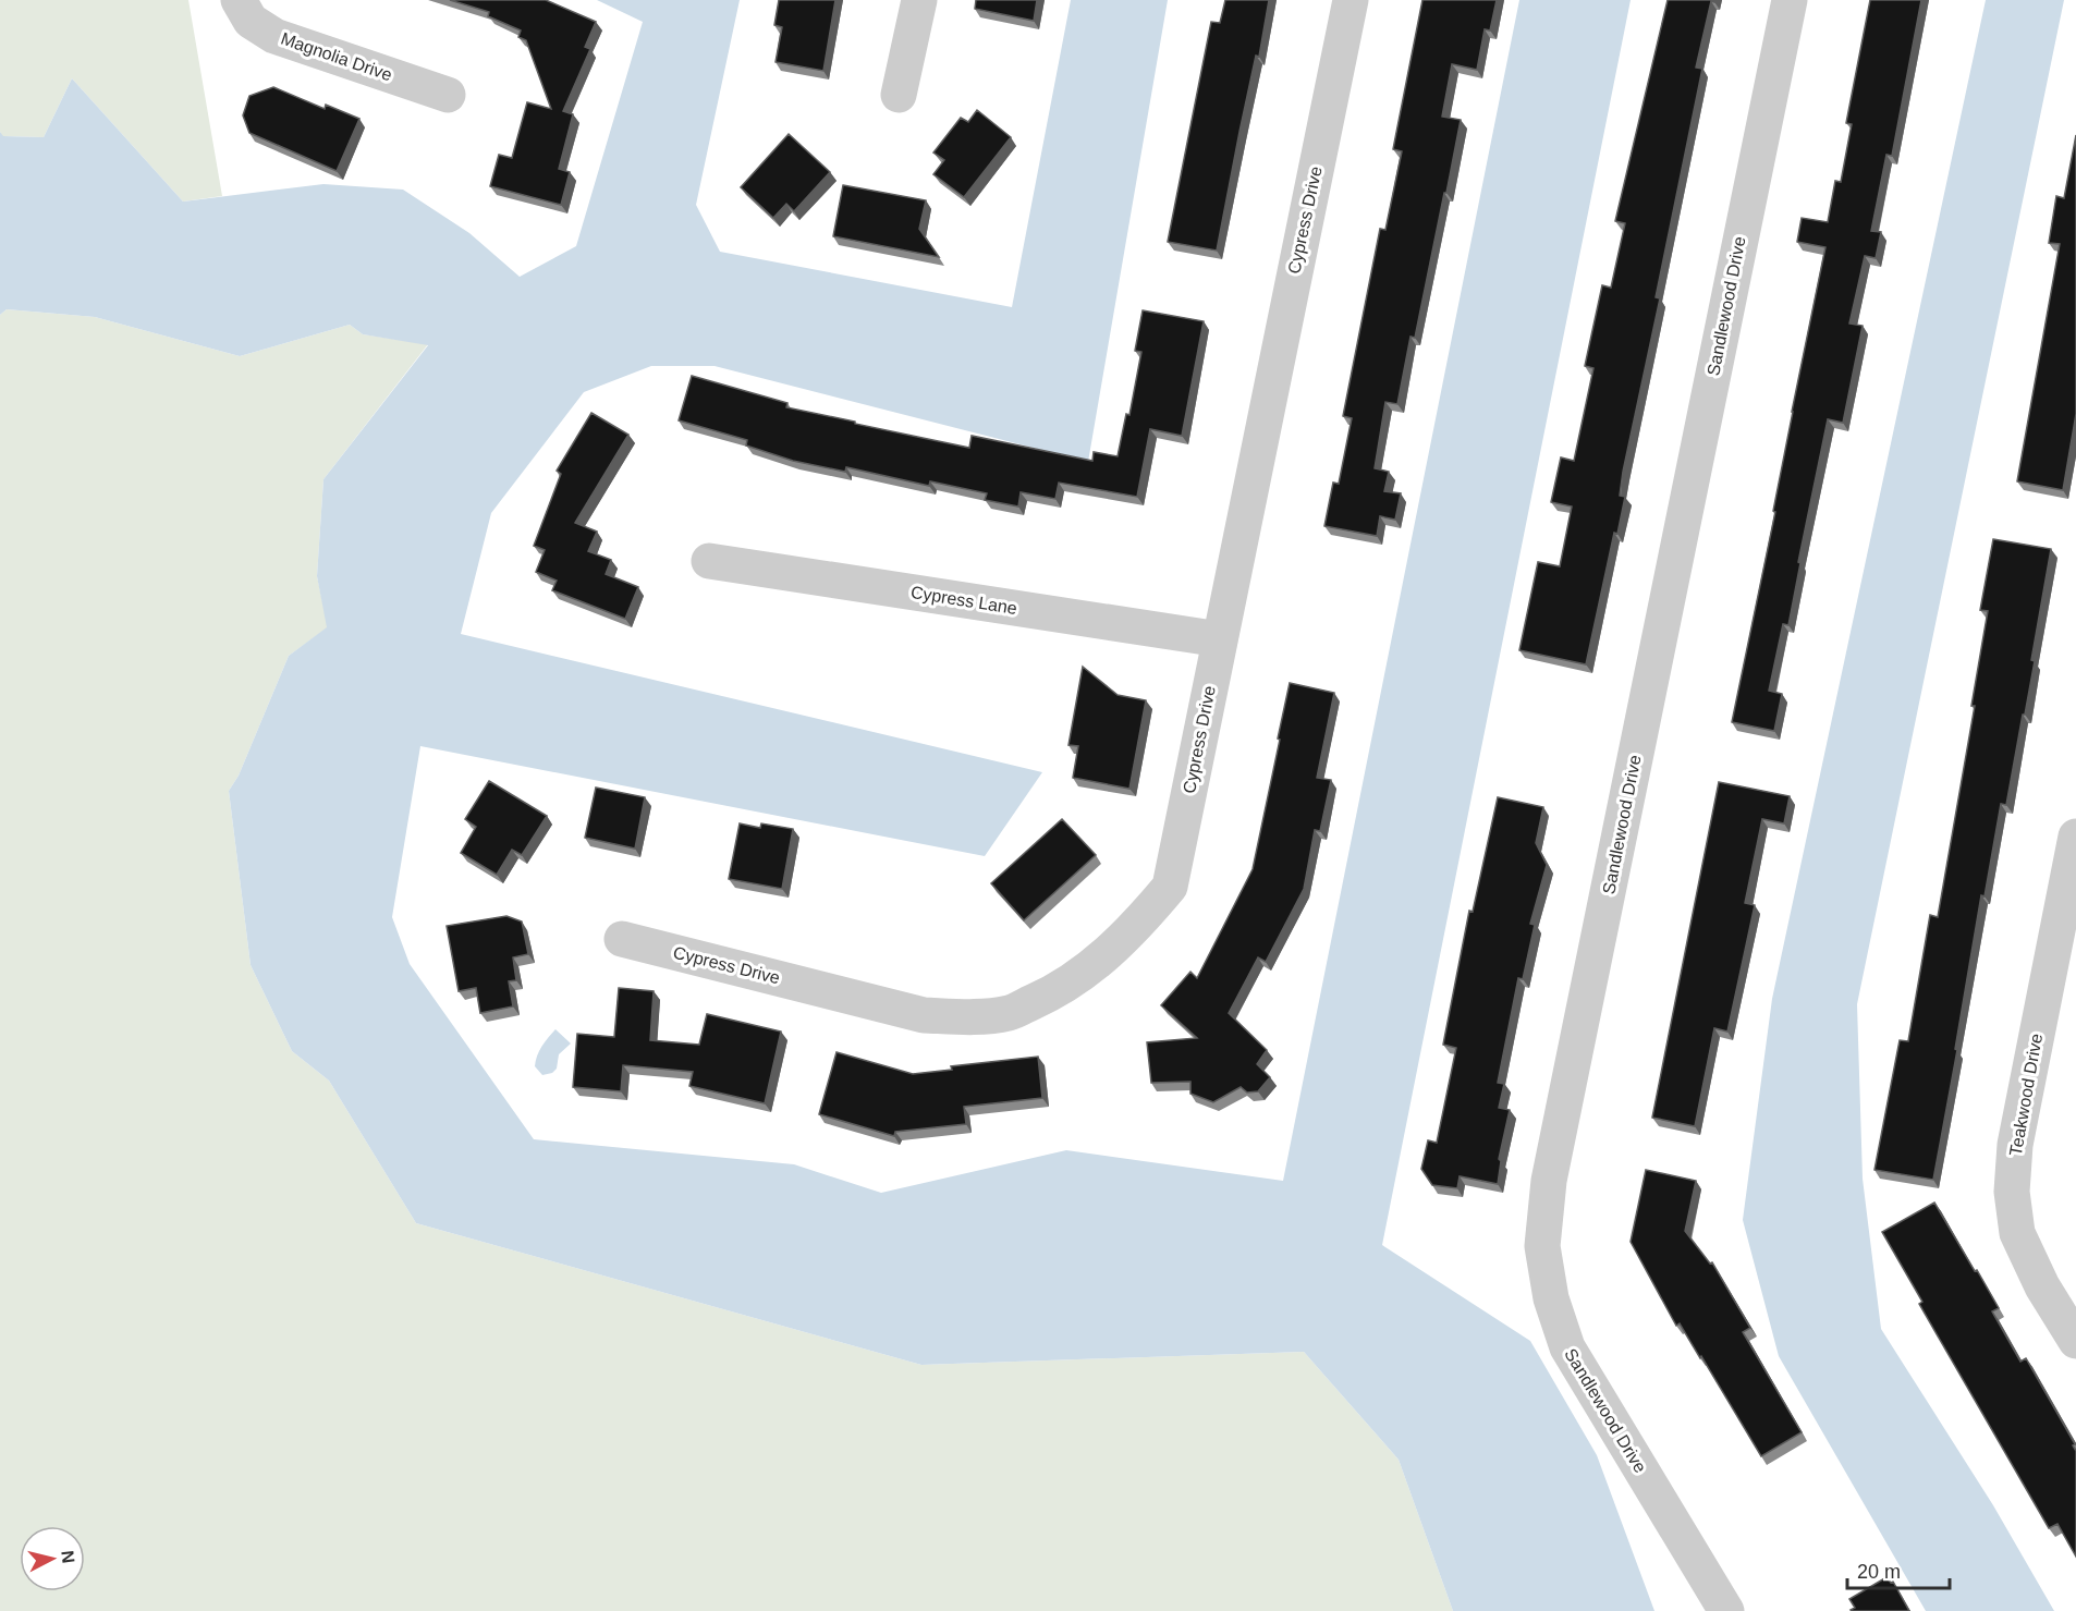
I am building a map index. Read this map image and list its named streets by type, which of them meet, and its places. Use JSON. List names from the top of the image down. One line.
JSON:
{"streets":{"street":["Magnolia Drive","Cypress Drive","Sandlewood Drive","Cypress Lane","Teakwood Drive"]},"crossings":[["Cypress Drive","Cypress Lane"]],"scale_bar":"20 m","north":"right"}
